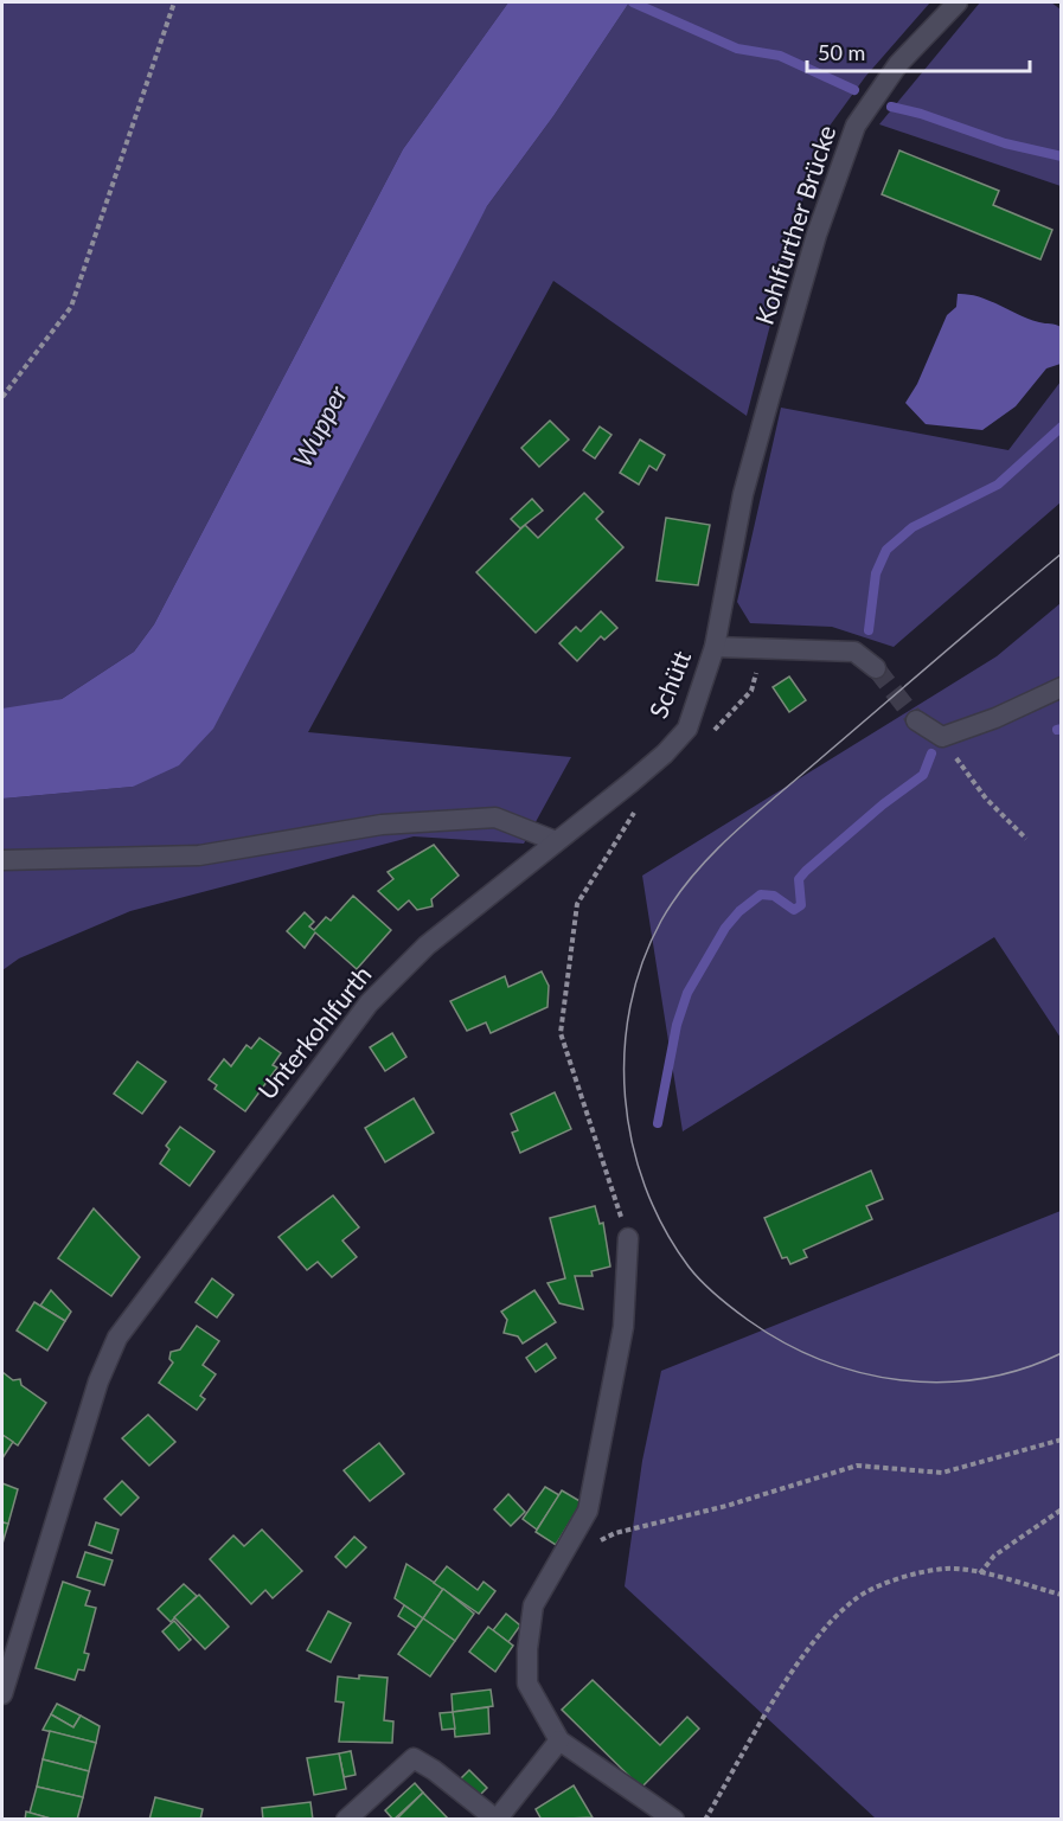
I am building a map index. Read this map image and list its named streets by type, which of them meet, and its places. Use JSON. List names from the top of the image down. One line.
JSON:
{"streets":{"street":["Kohlfurther Brücke","Schütt","Unterkohlfurth"]},"crossings":[["Kohlfurther Brücke","Schütt"],["Schütt","Unterkohlfurth"]],"water":["Wupper"],"scale_bar":"50 m"}
